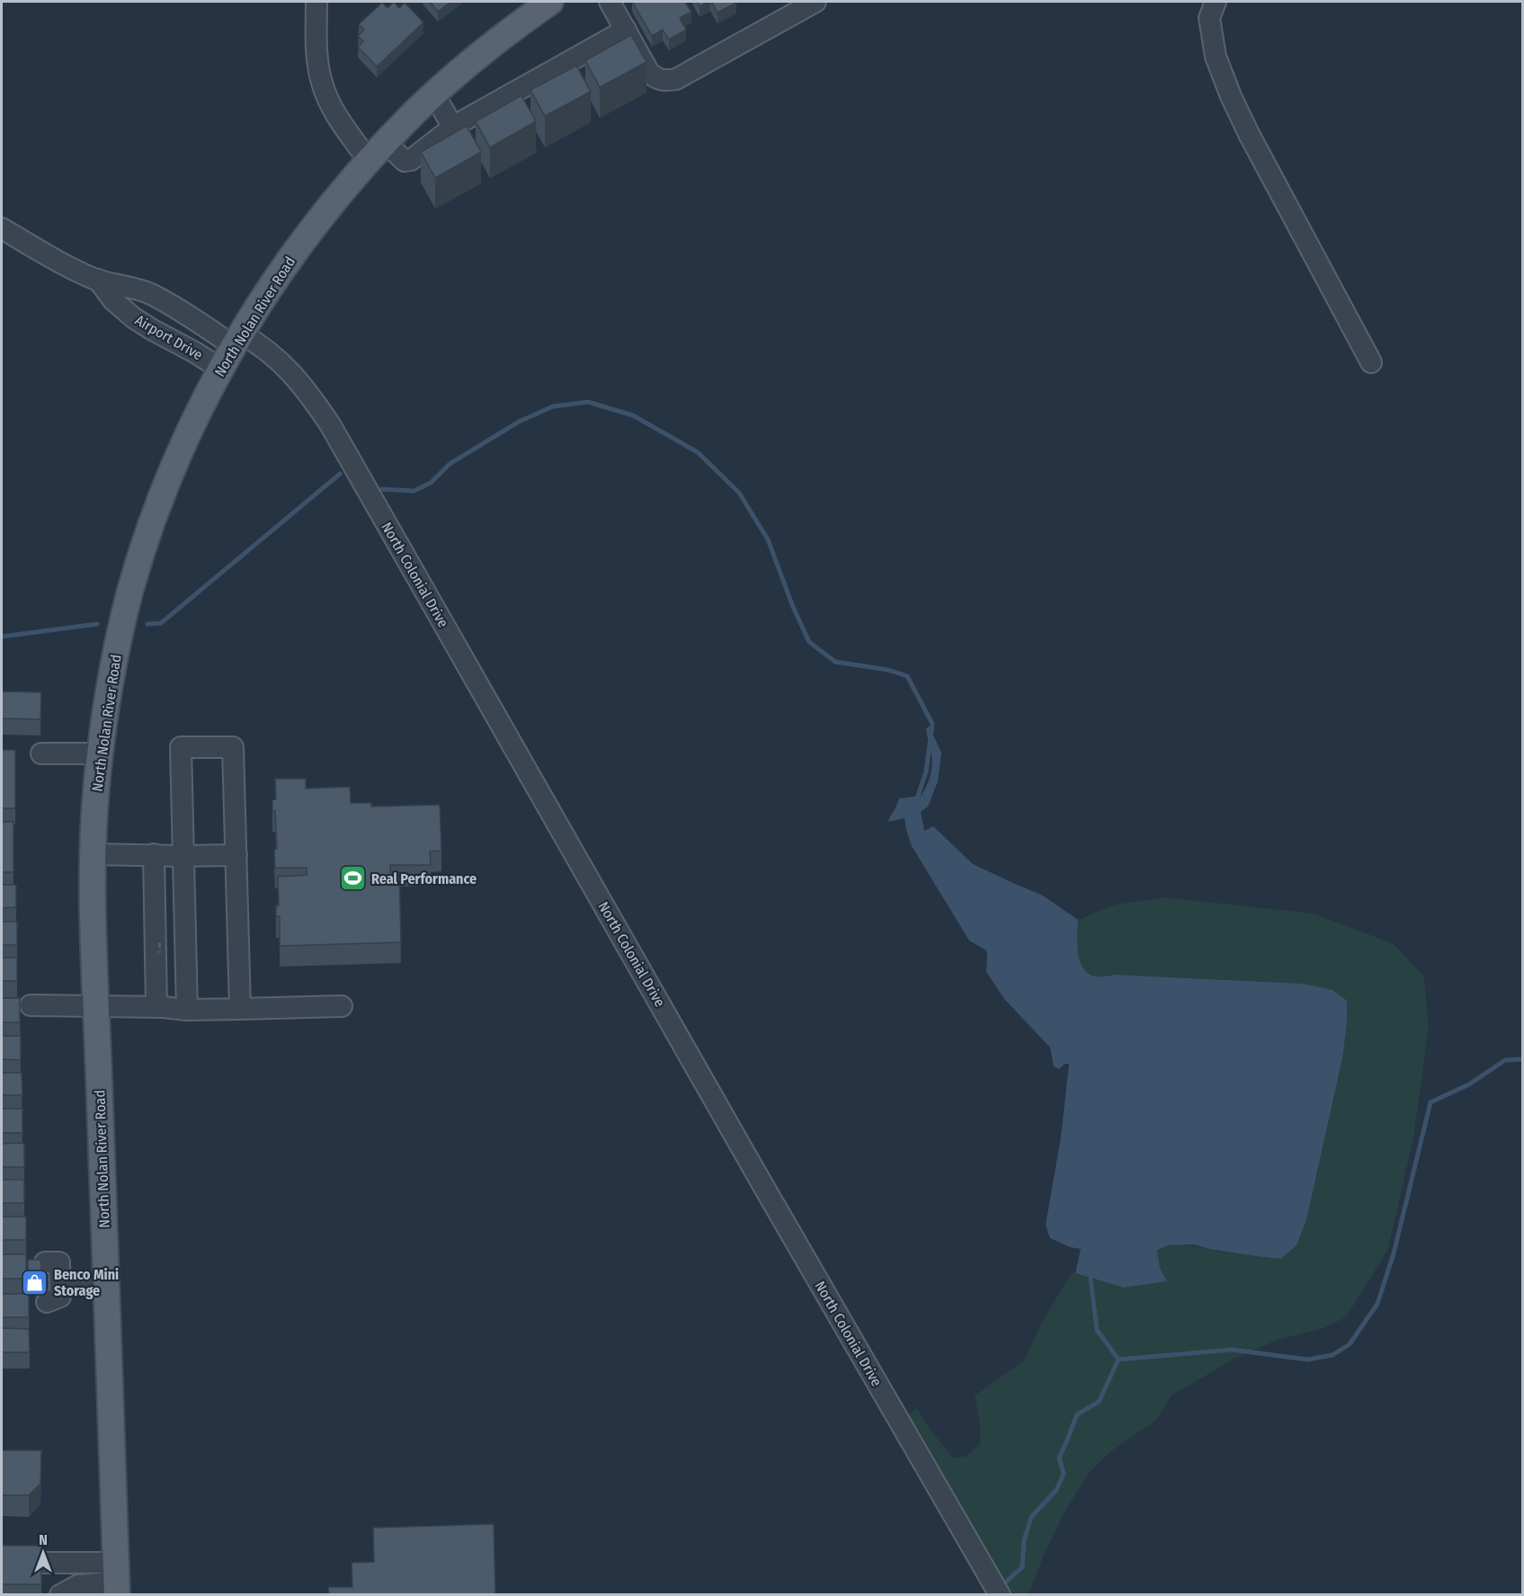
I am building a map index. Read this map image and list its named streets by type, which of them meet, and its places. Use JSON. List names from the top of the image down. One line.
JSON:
{"streets":{"main road":["North Nolan River Road"],"street":["Airport Drive","North Colonial Drive"]},"crossings":[["North Nolan River Road","Airport Drive"],["North Nolan River Road","North Colonial Drive"],["Airport Drive","North Colonial Drive"]],"places":{"sports":["Real Performance"],"shop":["Benco Mini Storage"]},"north":"top"}
